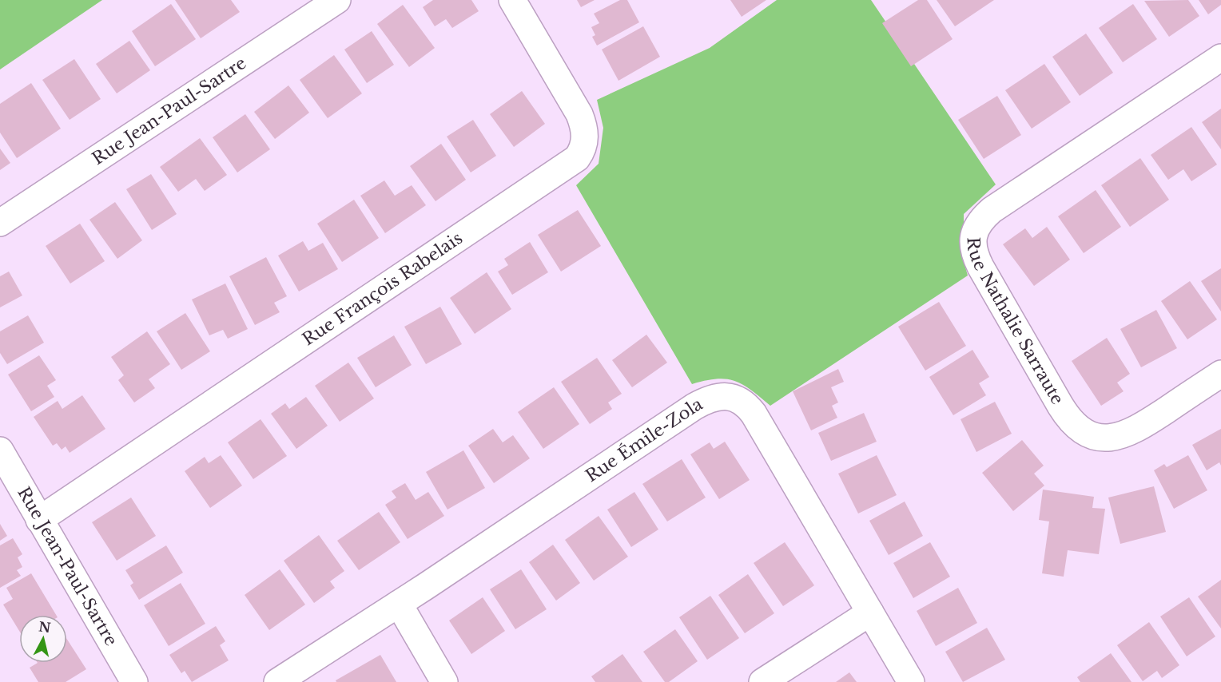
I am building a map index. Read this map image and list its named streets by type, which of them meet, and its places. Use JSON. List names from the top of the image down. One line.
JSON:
{"streets":{"street":["Rue Jean-Paul-Sartre","Rue François Rabelais","Rue Nathalie Sarraute","Rue Émile-Zola"]},"crossings":[["Rue Jean-Paul-Sartre","Rue François Rabelais"]],"north":"top"}
